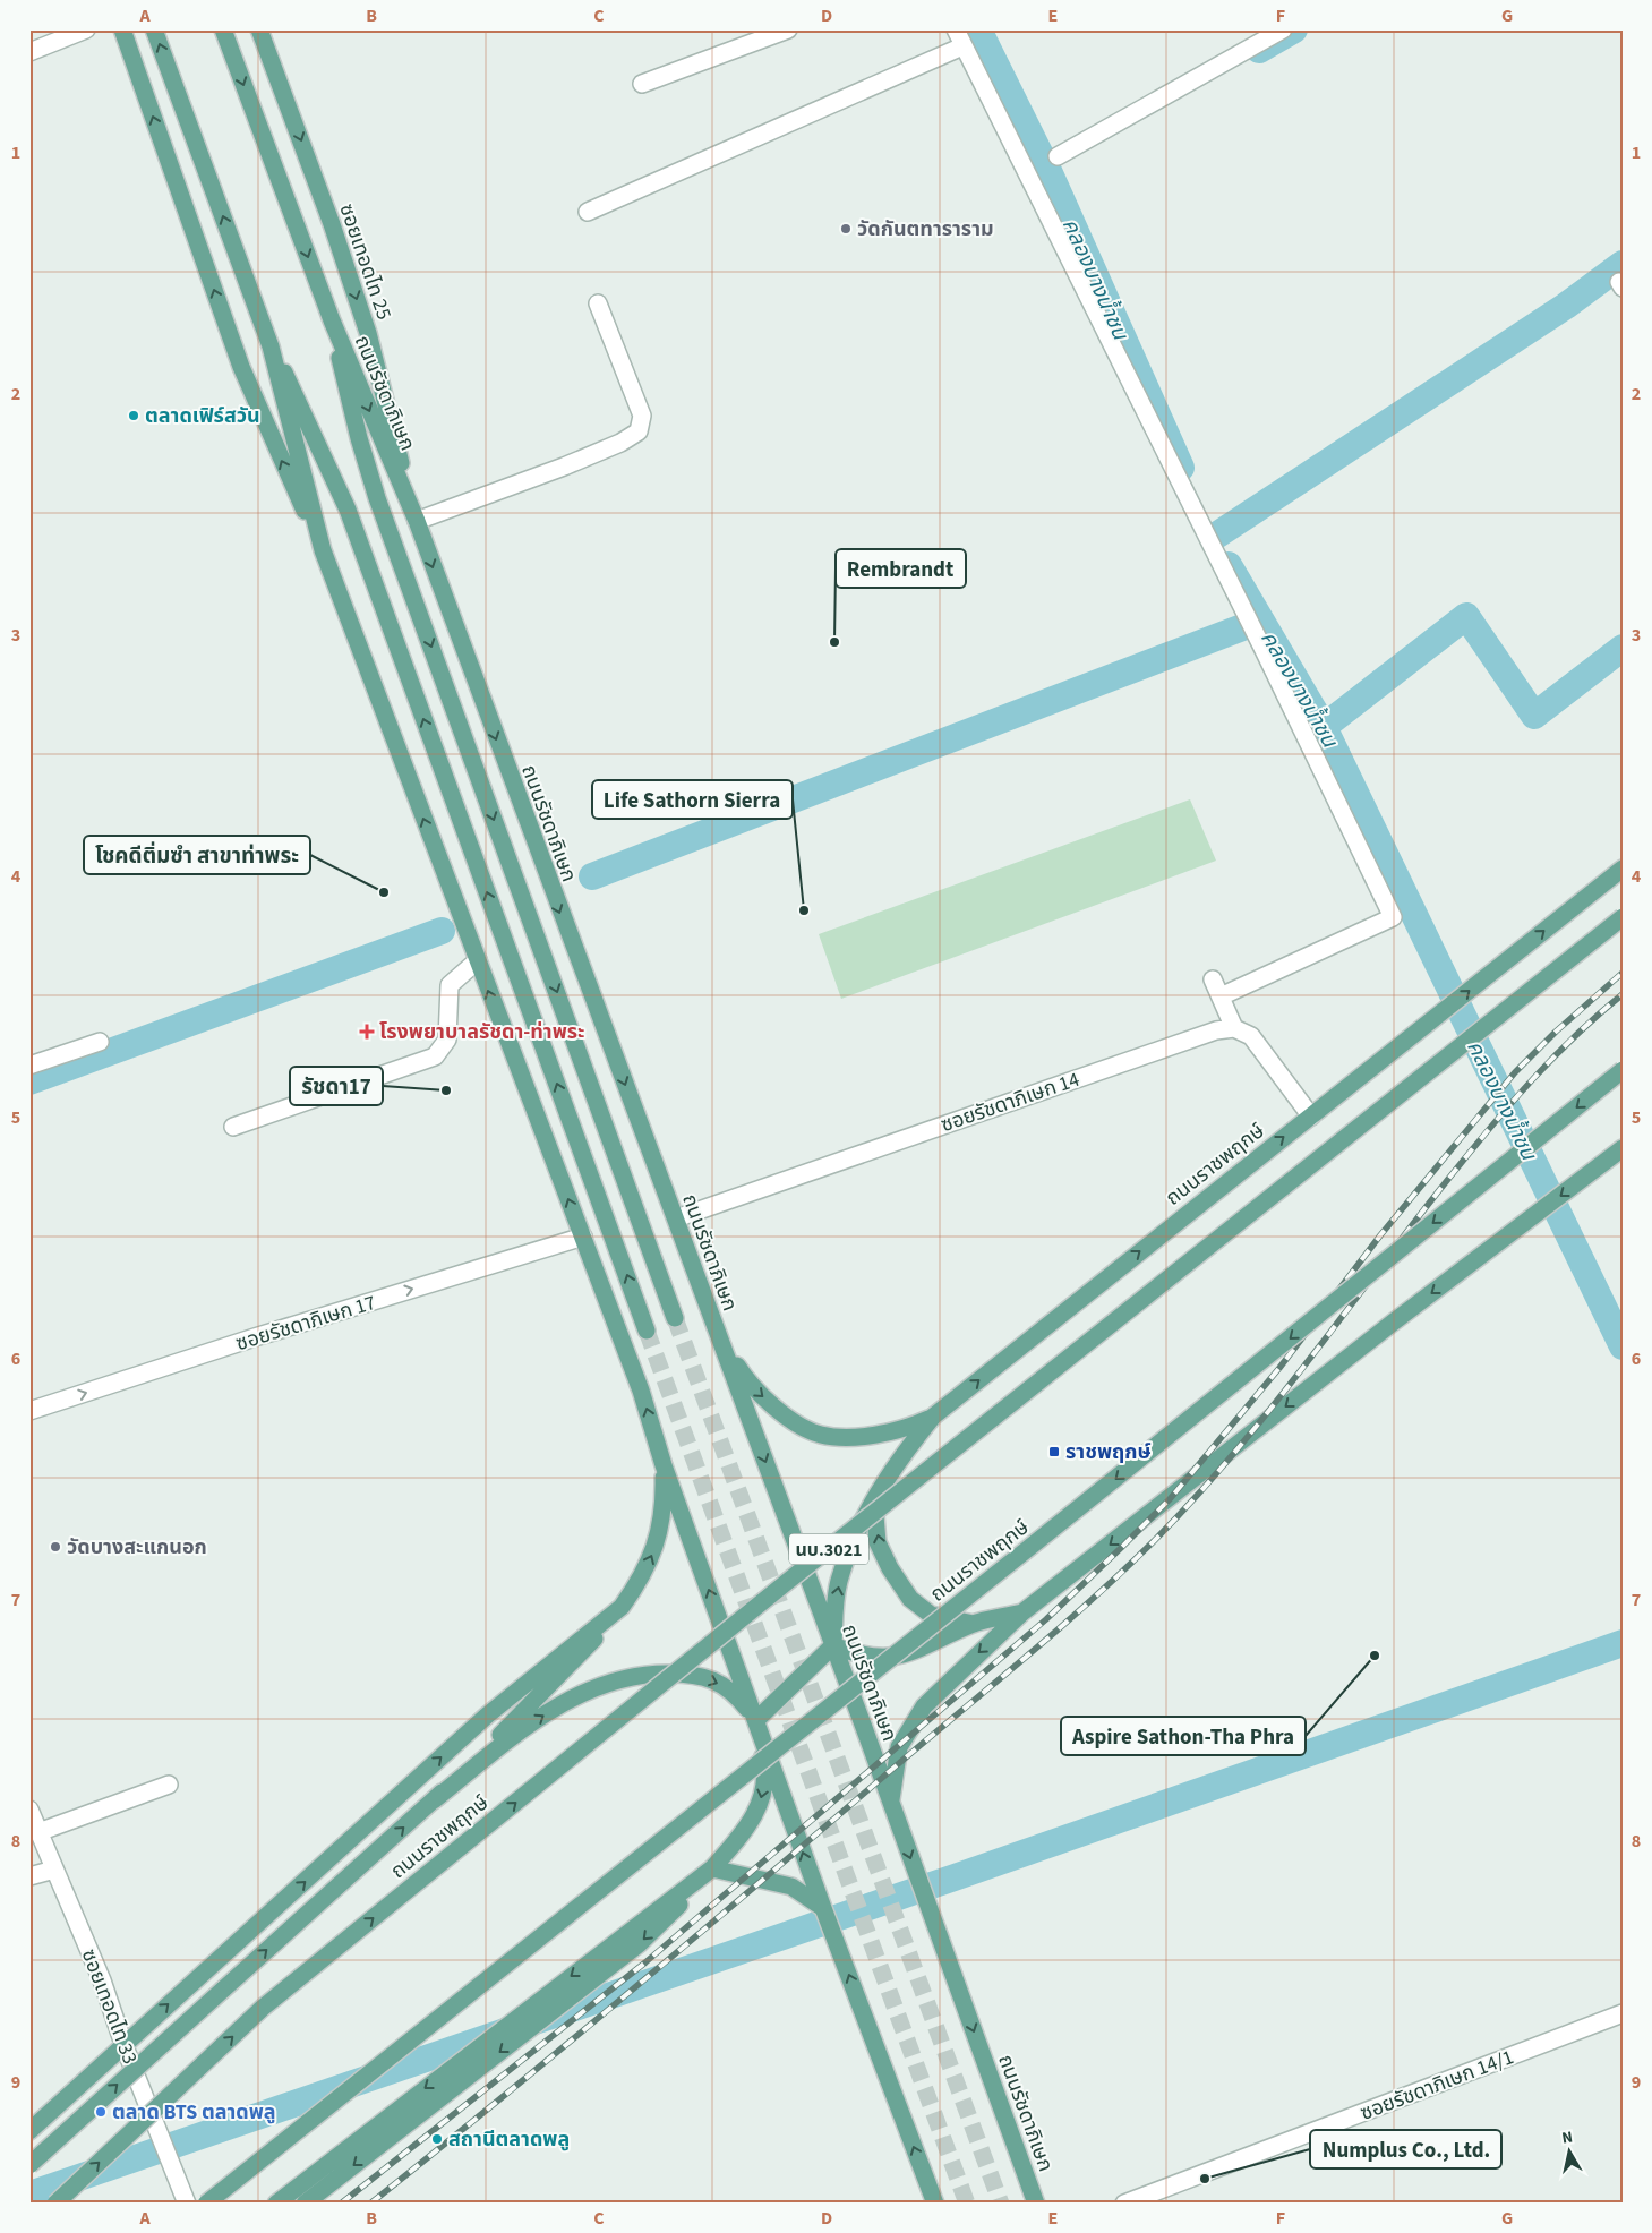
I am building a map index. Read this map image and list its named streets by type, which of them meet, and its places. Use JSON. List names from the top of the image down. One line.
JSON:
{"streets":{"main road":["ซอยเทอดไท 25","ถนนรัชดาภิเษก","ถนนราชพฤกษ์","นบ.3021"],"street":["ซอยรัชดาภิเษก 14","ซอยรัชดาภิเษก 17","ซอยเทอดไท 33","ซอยรัชดาภิเษก 14/1"]},"crossings":[["ซอยเทอดไท 25","ถนนรัชดาภิเษก"],["ถนนรัชดาภิเษก","ซอยรัชดาภิเษก 14"],["ถนนรัชดาภิเษก","ถนนราชพฤกษ์"]],"one_way":["ซอยรัชดาภิเษก 17"],"water":["คลองบางน้ำชน"],"places":{"other":["วัดกันตทาราราม","ตลาดเฟิร์สวัน","Rembrandt","โชคดีติ่มซำ สาขาท่าพระ","Life Sathorn Sierra","รัชดา17","วัดบางสะแกนอก","Aspire Sathon-Tha Phra","ตลาด BTS ตลาดพลู","สถานีตลาดพลู","Numplus Co., Ltd."],"health":["โรงพยาบาลรัชดา-ท่าพระ"],"transit":["ราชพฤกษ์"]},"north":"top","grid":{"columns":["A","B","C","D","E","F","G"],"rows":["1","2","3","4","5","6","7","8","9"]}}
